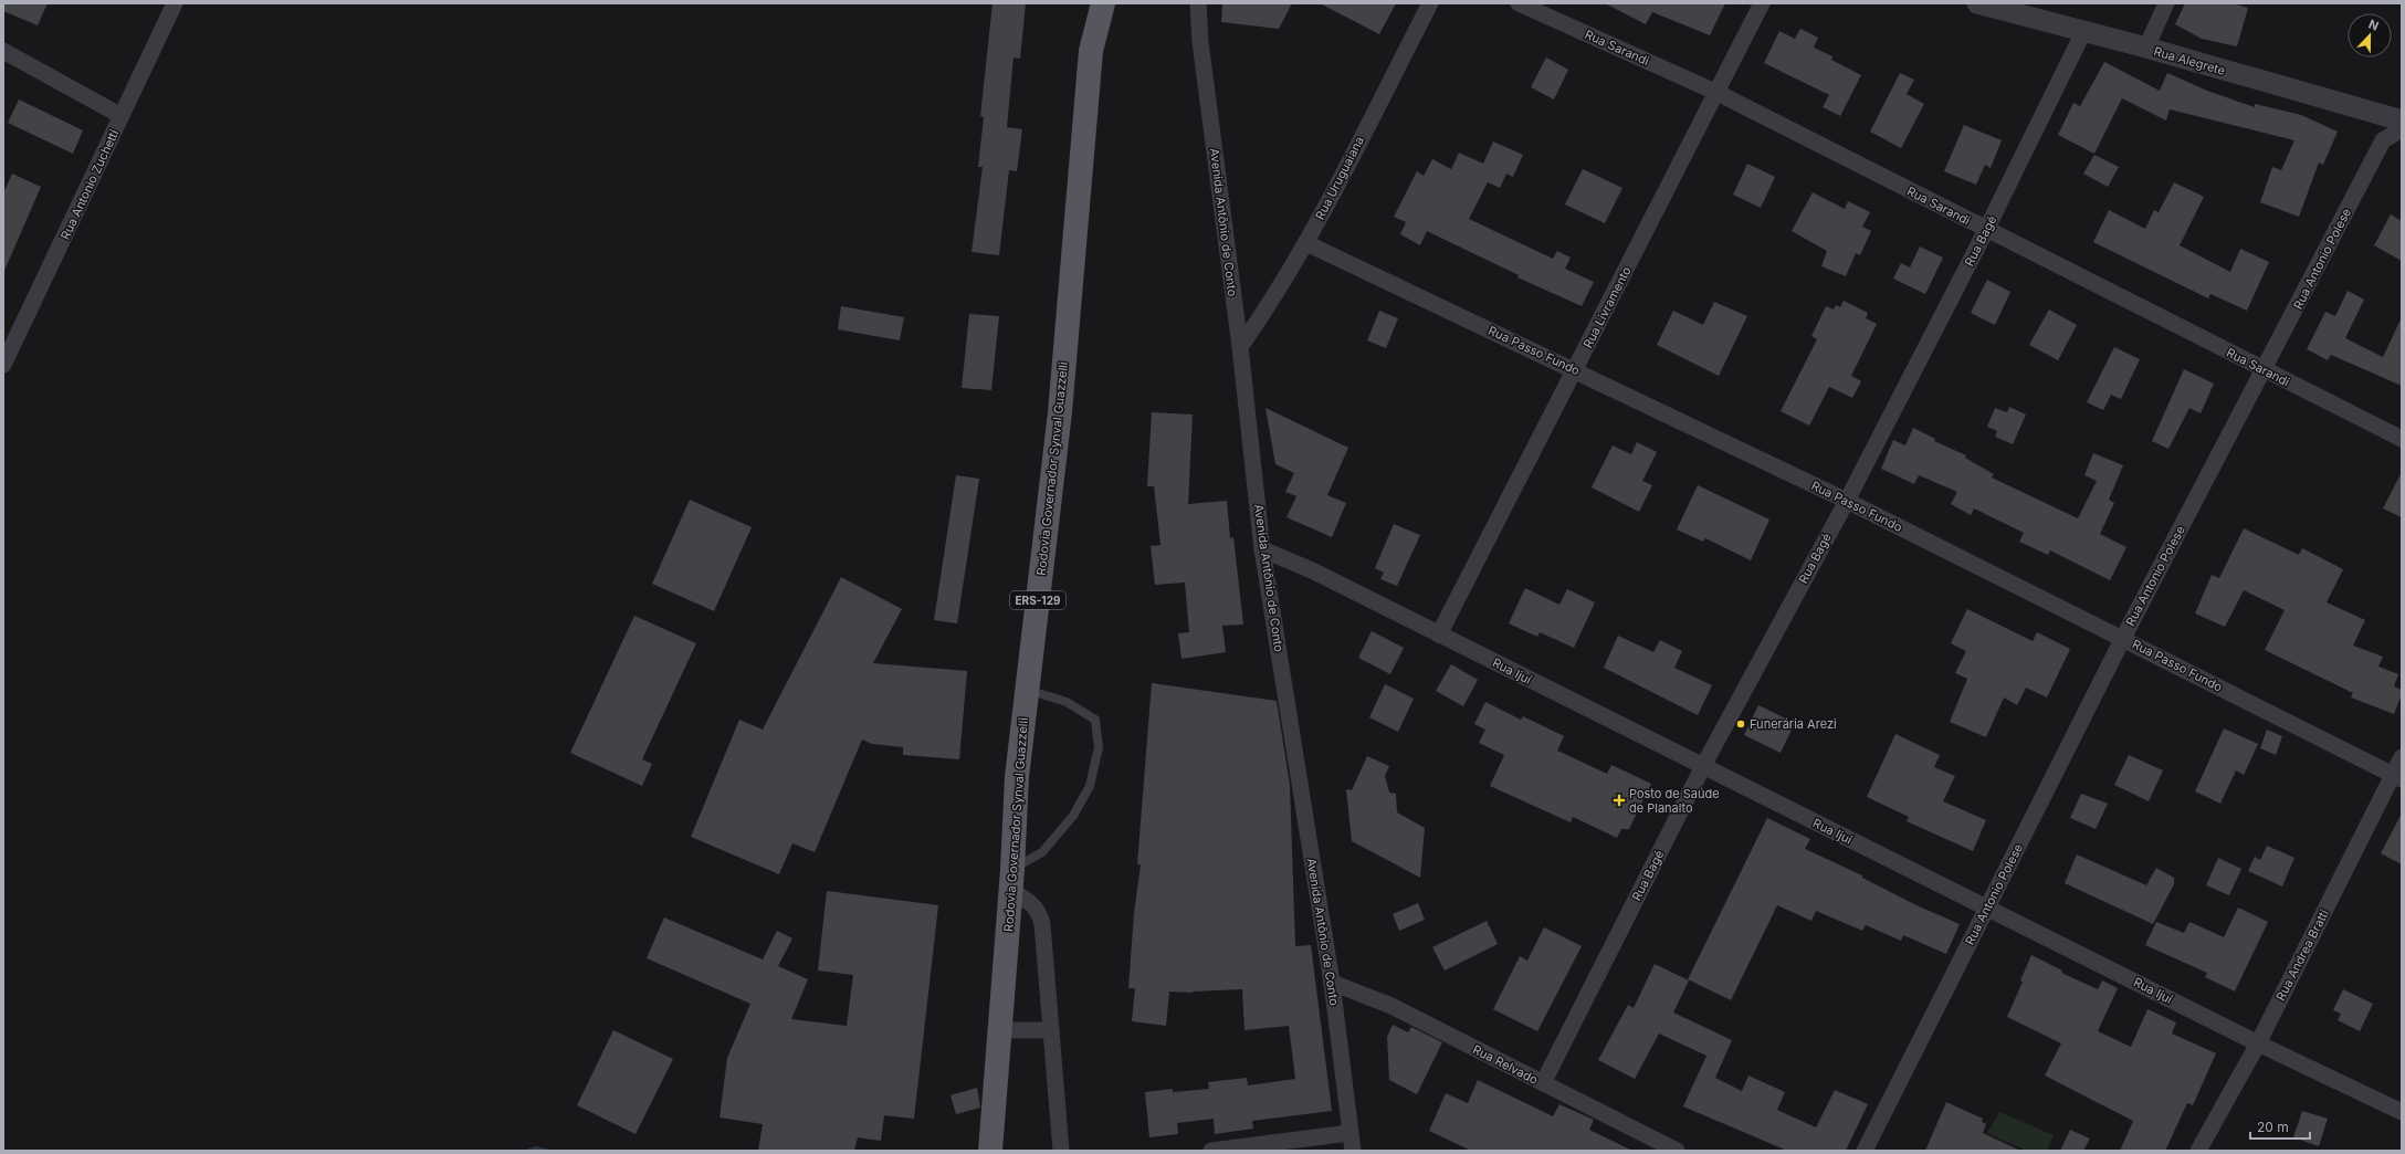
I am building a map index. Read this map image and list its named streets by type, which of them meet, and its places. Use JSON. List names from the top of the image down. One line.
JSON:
{"streets":{"main road":["Rodovia Governador Synval Guazzelli","ERS-129"],"street":["Rua Sarandi","Rua Alegrete","Rua Uruguaiana","Rua Antonio Zuchetti","Avenida Antônio de Conto","Rua Bagé","Rua Antonio Polese","Rua Livramento","Rua Passo Fundo","Rua Ijuí","Rua Andrea Bratti","Rua Relvado"]},"crossings":[["Rua Sarandi","Rua Bagé"],["Rua Sarandi","Rua Antonio Polese"],["Rua Sarandi","Rua Livramento"],["Rua Alegrete","Rua Bagé"],["Rua Uruguaiana","Avenida Antônio de Conto"],["Rua Uruguaiana","Rua Passo Fundo"],["Avenida Antônio de Conto","Rua Ijuí"],["Avenida Antônio de Conto","Rua Relvado"],["Rua Bagé","Rua Passo Fundo"],["Rua Bagé","Rua Ijuí"],["Rua Bagé","Rua Relvado"],["Rua Antonio Polese","Rua Passo Fundo"],["Rua Antonio Polese","Rua Ijuí"],["Rua Livramento","Rua Passo Fundo"],["Rua Livramento","Rua Ijuí"],["Rua Passo Fundo","Rua Andrea Bratti"],["Rua Ijuí","Rua Andrea Bratti"]],"places":{"other":["Funerária Arezi"],"health":["Posto de Saúde de Planalto"]},"scale_bar":"20 m","north":"top"}
